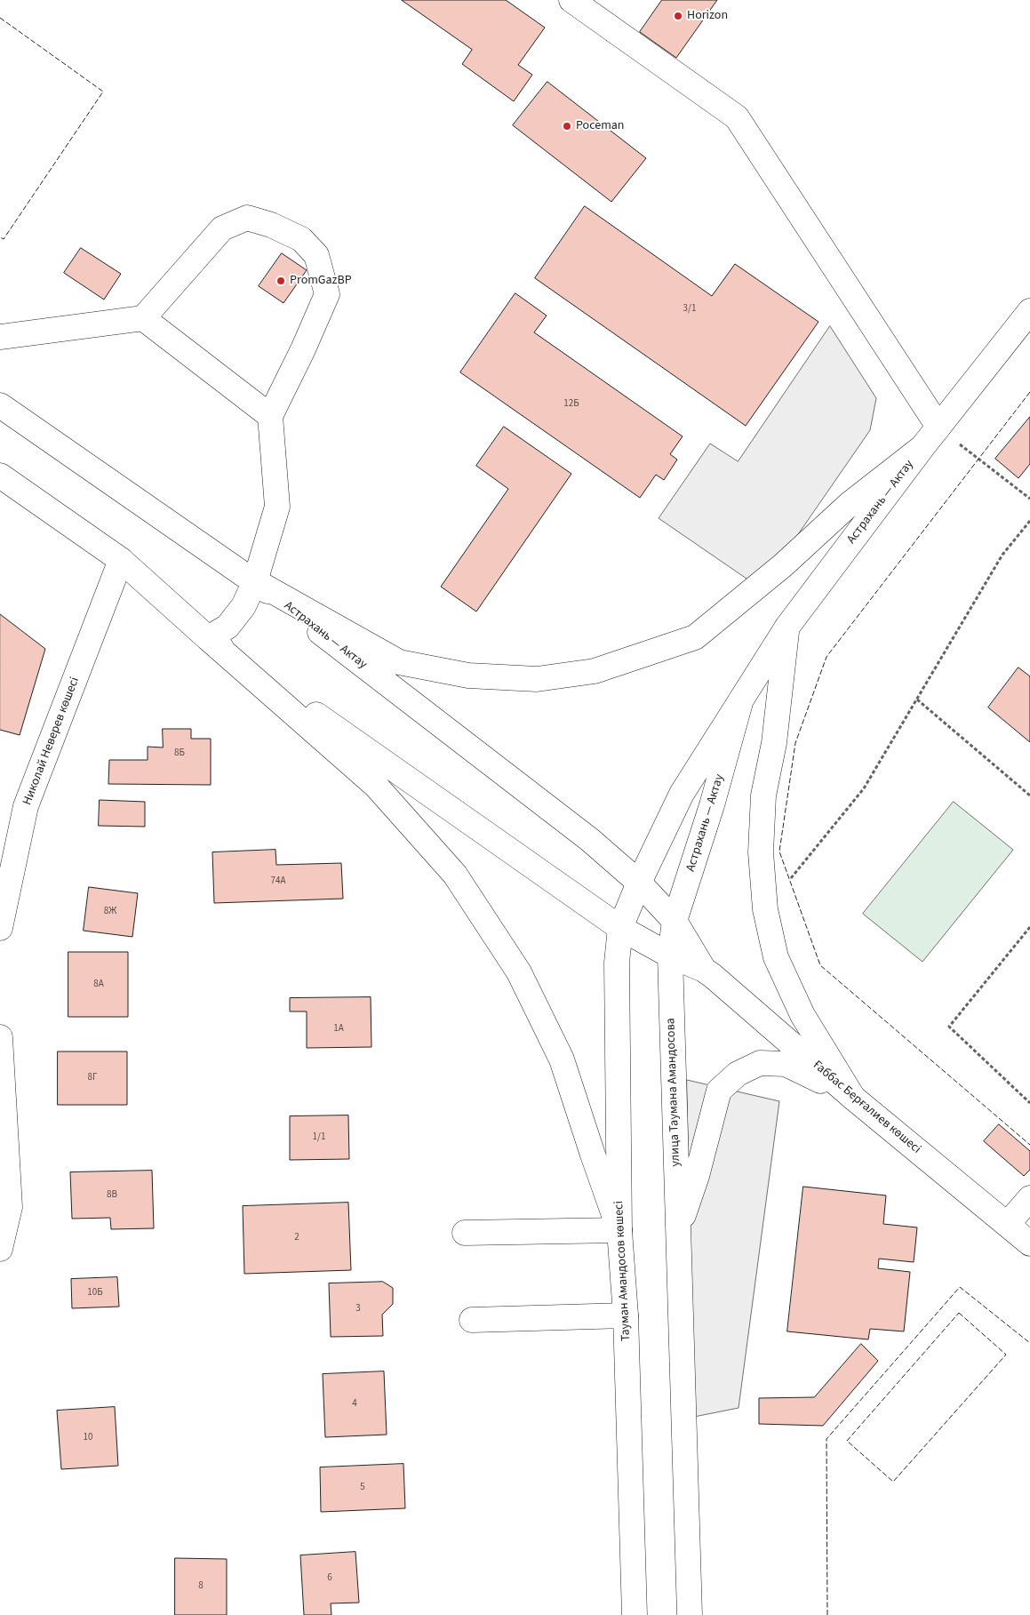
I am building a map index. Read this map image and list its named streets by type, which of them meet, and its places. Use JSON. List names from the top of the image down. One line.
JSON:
{"streets":{"main road":["Астрахань — Актау","Николай Неверев көшесі","улица Таумана Амандосова","Ғаббас Берғалиев көшесі","Тауман Амандосов көшесі"]},"crossings":[["Астрахань — Актау","улица Таумана Амандосова"],["Астрахань — Актау","Ғаббас Берғалиев көшесі"],["Астрахань — Актау","Тауман Амандосов көшесі"],["улица Таумана Амандосова","Ғаббас Берғалиев көшесі"]],"places":["Horizon","Poceman","PromGazBP"],"house_numbers":["3/1","12Б","8Б","74А","8Ж","8А","1А","8Г","1/1","8В","2","10Б","3","4","10","5","6","8"]}
